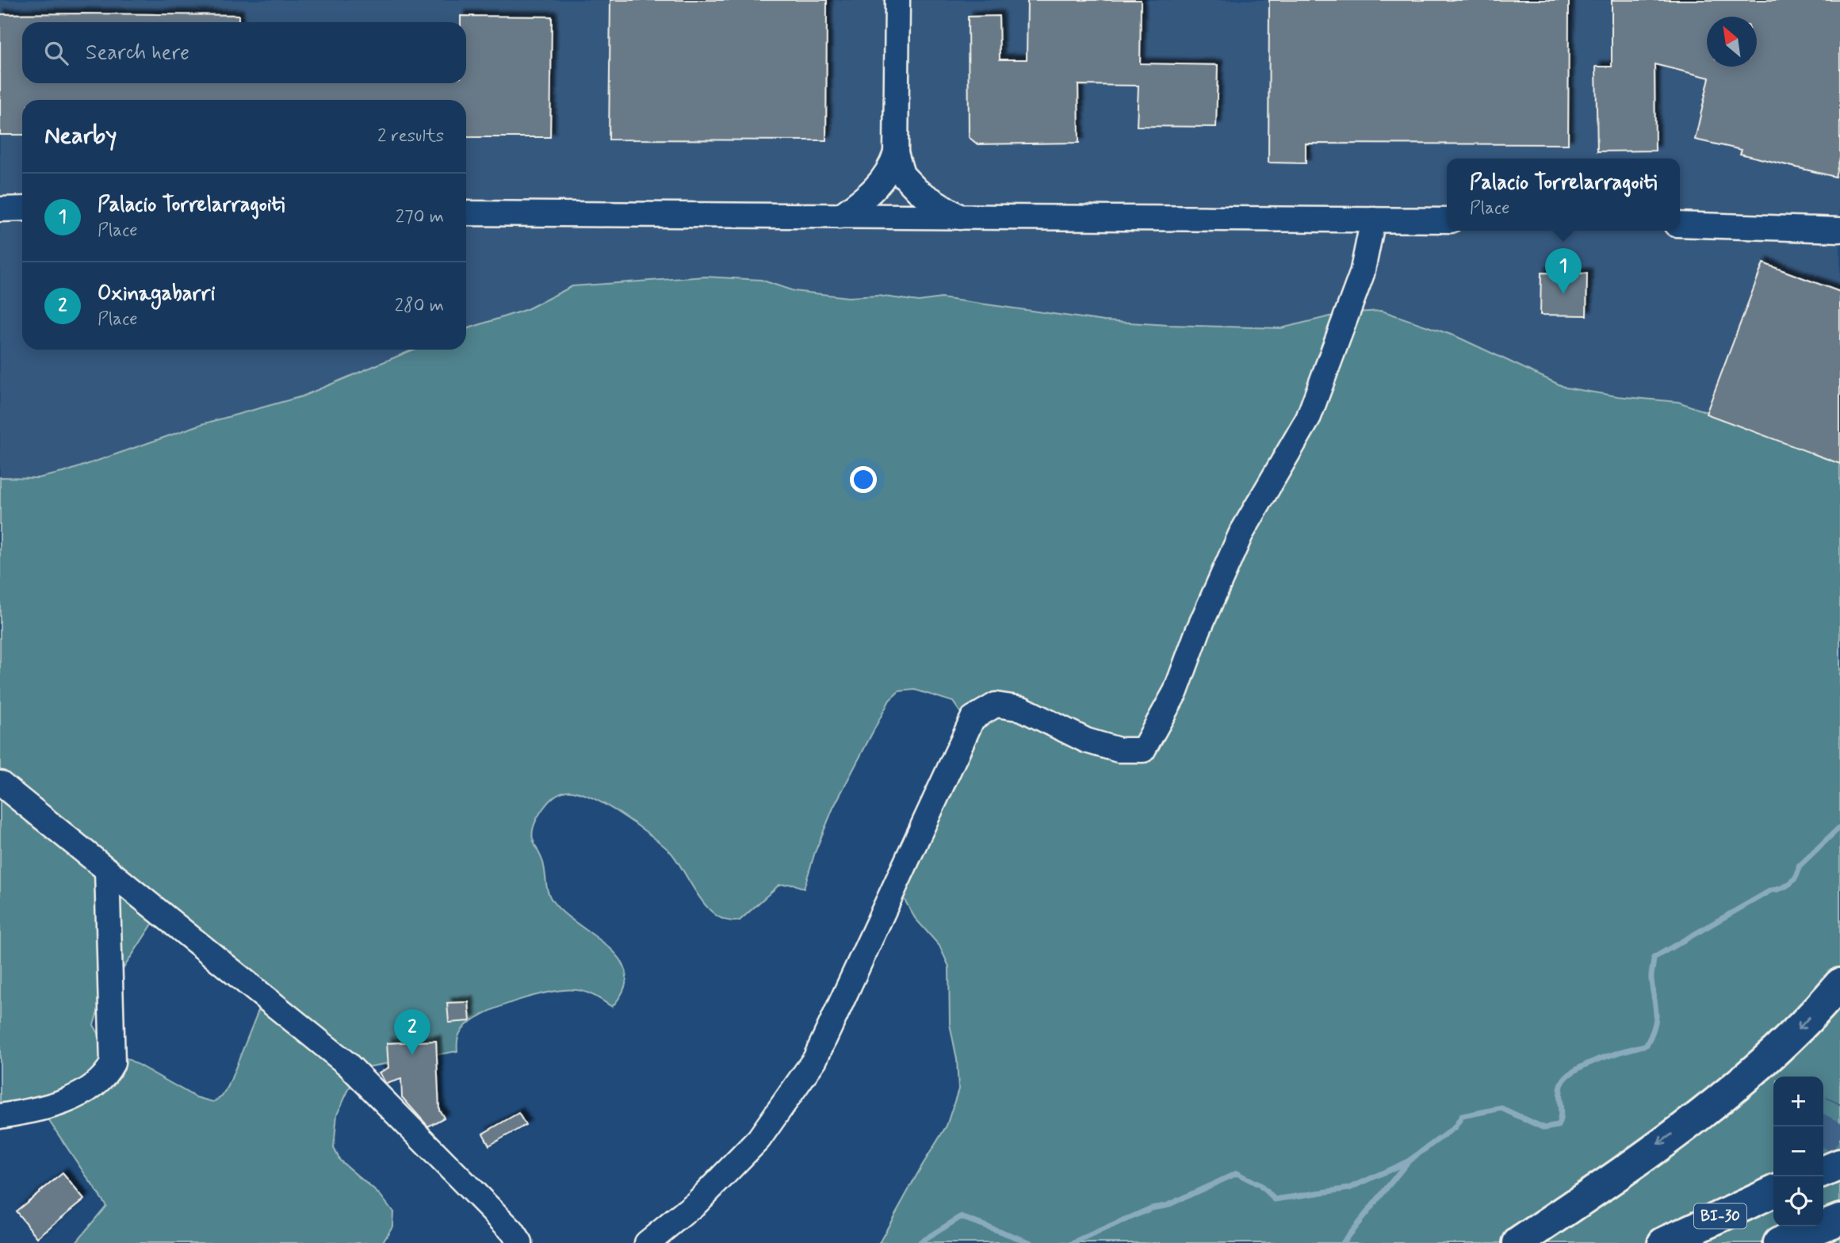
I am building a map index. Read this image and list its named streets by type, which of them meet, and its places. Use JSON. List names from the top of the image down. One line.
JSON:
{"streets":{"highway":["BI-30"]},"north":"top left","page":{"search":"Search here","heading":["Nearby","2 results"],"popup":["Palacio Torrelarragoiti","Place"],"list":[{"mark":"1","name":"Palacio Torrelarragoiti","note":"Place","value":"270 m"},{"mark":"2","name":"Oxinagabarri","note":"Place","value":"280 m"}],"pins":["1","2"],"map_buttons":["+","−"]}}
